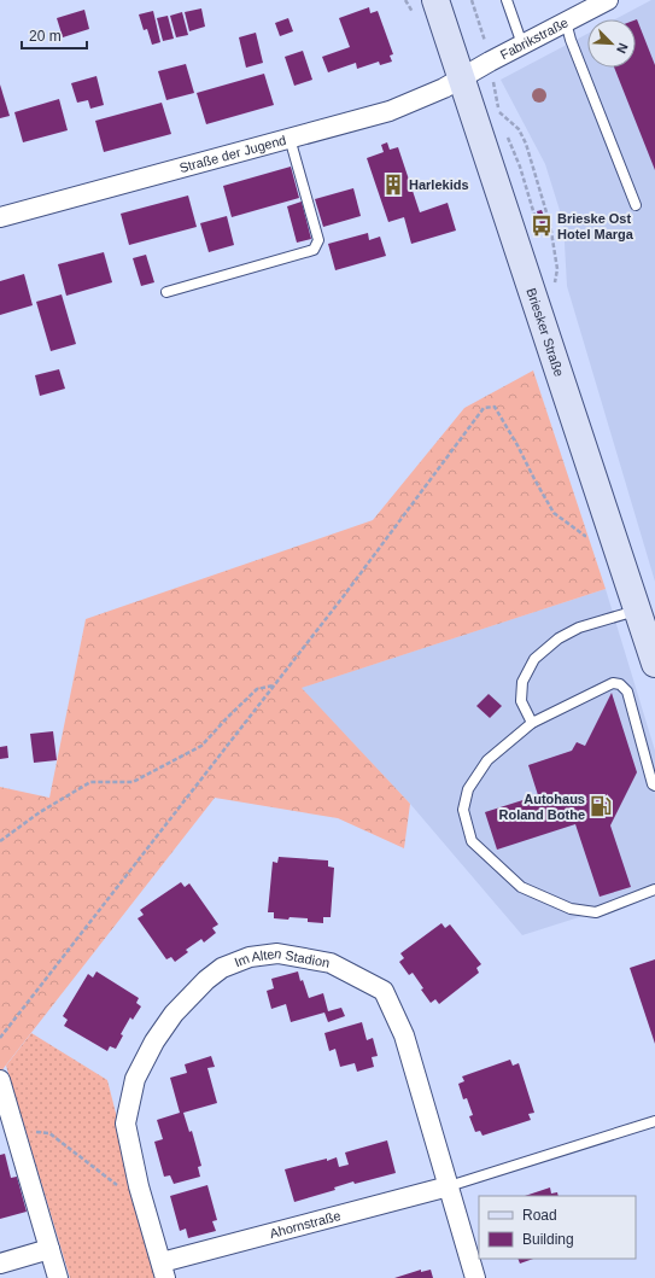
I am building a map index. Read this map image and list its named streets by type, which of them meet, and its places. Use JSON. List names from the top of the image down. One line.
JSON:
{"streets":{"main road":["Briesker Straße"],"street":["Fabrikstraße","Straße der Jugend","Im Alten Stadion","Ahornstraße"]},"crossings":[["Fabrikstraße","Straße der Jugend"],["Fabrikstraße","Briesker Straße"],["Straße der Jugend","Briesker Straße"],["Im Alten Stadion","Ahornstraße"]],"places":{"building":["Harlekids"],"bus stop":["Brieske Ost Hotel Marga"],"fuel station":["Autohaus Roland Bothe"]},"legend":["Road","Building"],"scale_bar":"20 m","north":"bottom right"}
